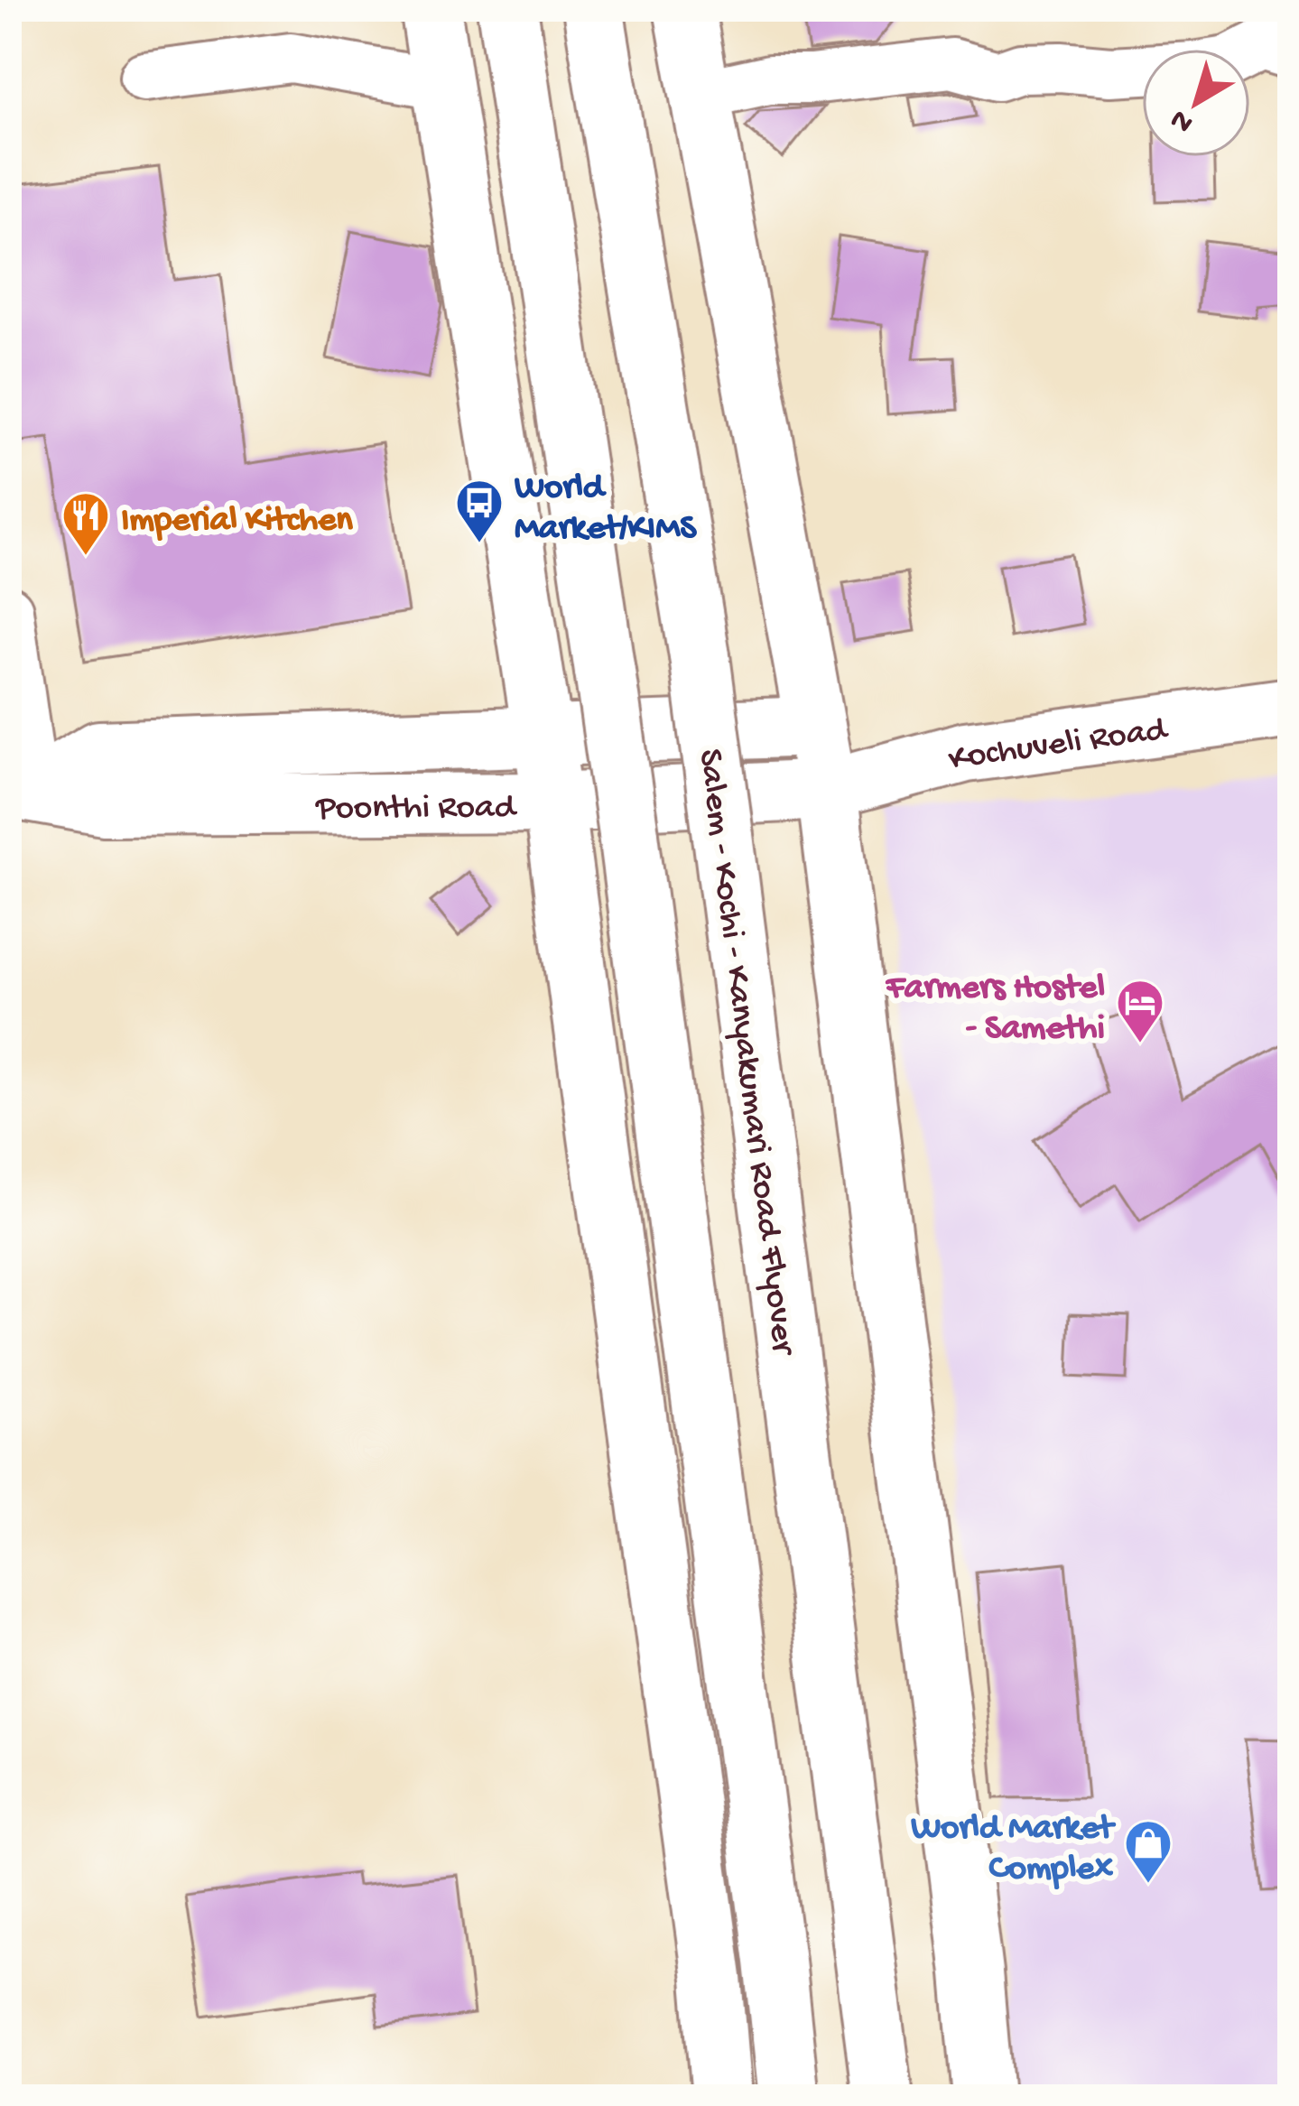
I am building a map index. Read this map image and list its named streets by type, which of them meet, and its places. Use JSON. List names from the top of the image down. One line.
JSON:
{"streets":{"main road":["Kochuveli Road","Poonthi Road","Salem - Kochi - Kanyakumari Road Flyover"]},"crossings":[["Kochuveli Road","Poonthi Road"]],"places":{"bus stop":["World Market/KIMS"],"restaurant":["Imperial Kitchen"],"hotel":["Farmers Hostel - Samethi"],"shop":["World Market Complex"]},"north":"bottom left"}
